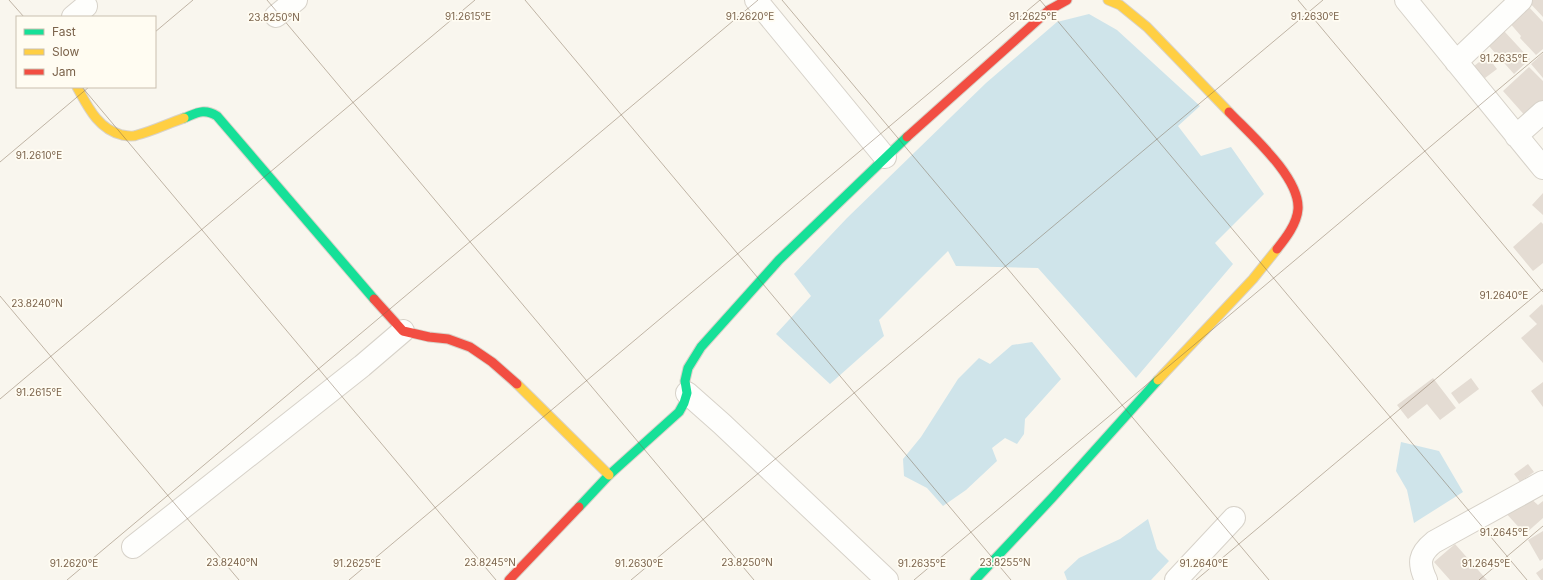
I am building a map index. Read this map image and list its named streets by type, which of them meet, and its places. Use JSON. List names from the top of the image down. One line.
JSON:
{"legend":["Fast","Slow","Jam"],"coordinates":["91.2620°E","91.2625°E","91.2630°E","91.2615°E","23.8250°N","91.2635°E","91.2610°E","91.2640°E","23.8240°N","91.2645°E","23.8245°N","23.8255°N"]}
